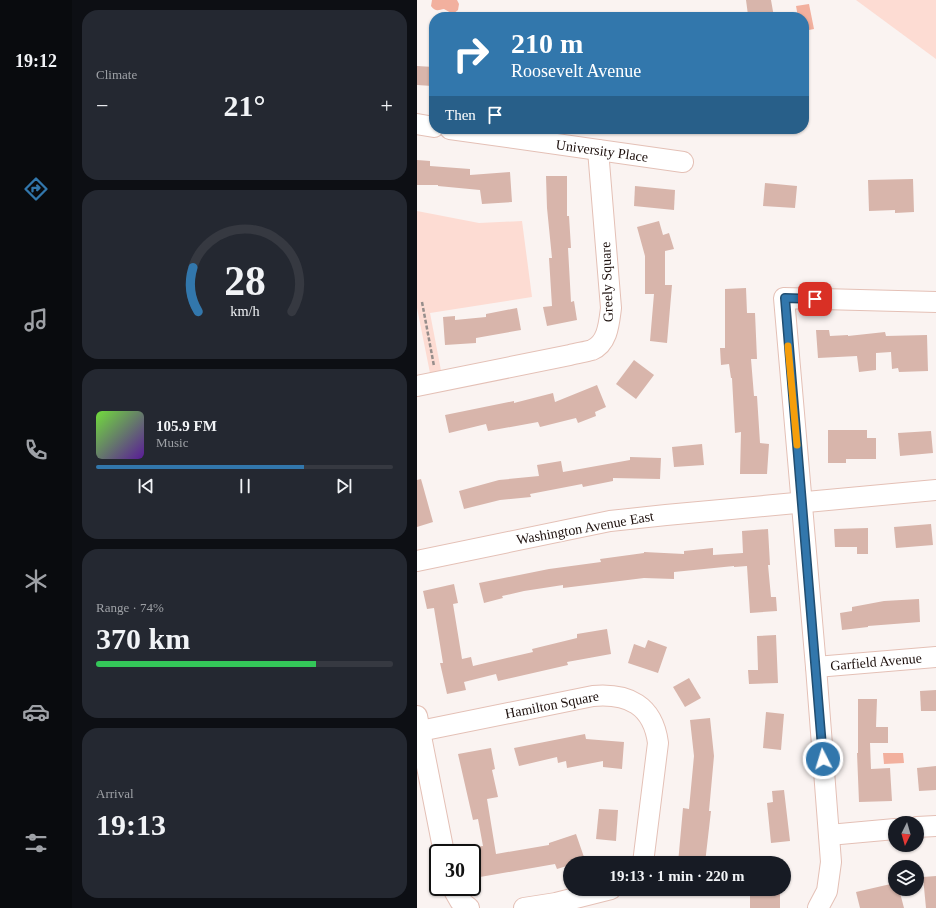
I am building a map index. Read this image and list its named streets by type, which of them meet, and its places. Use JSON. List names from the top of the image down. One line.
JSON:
{"streets":{"street":["University Place","Greely Square","Washington Avenue East","Garfield Avenue","Hamilton Square"]},"crossings":[["University Place","Greely Square"]],"north":"bottom","page":{"tabs":"19:12","tile":["Climate",["Range · 74%","370 km"],["Arrival","19:13"]],"turn":["210 m","Roosevelt Avenue"],"heat":["−","21°","+"],"then":"Then","song":["105.9 FM","Music"],"limit":"30","trip":"19:13 · 1 min · 220 m","gauge":["28","km/h"]}}
